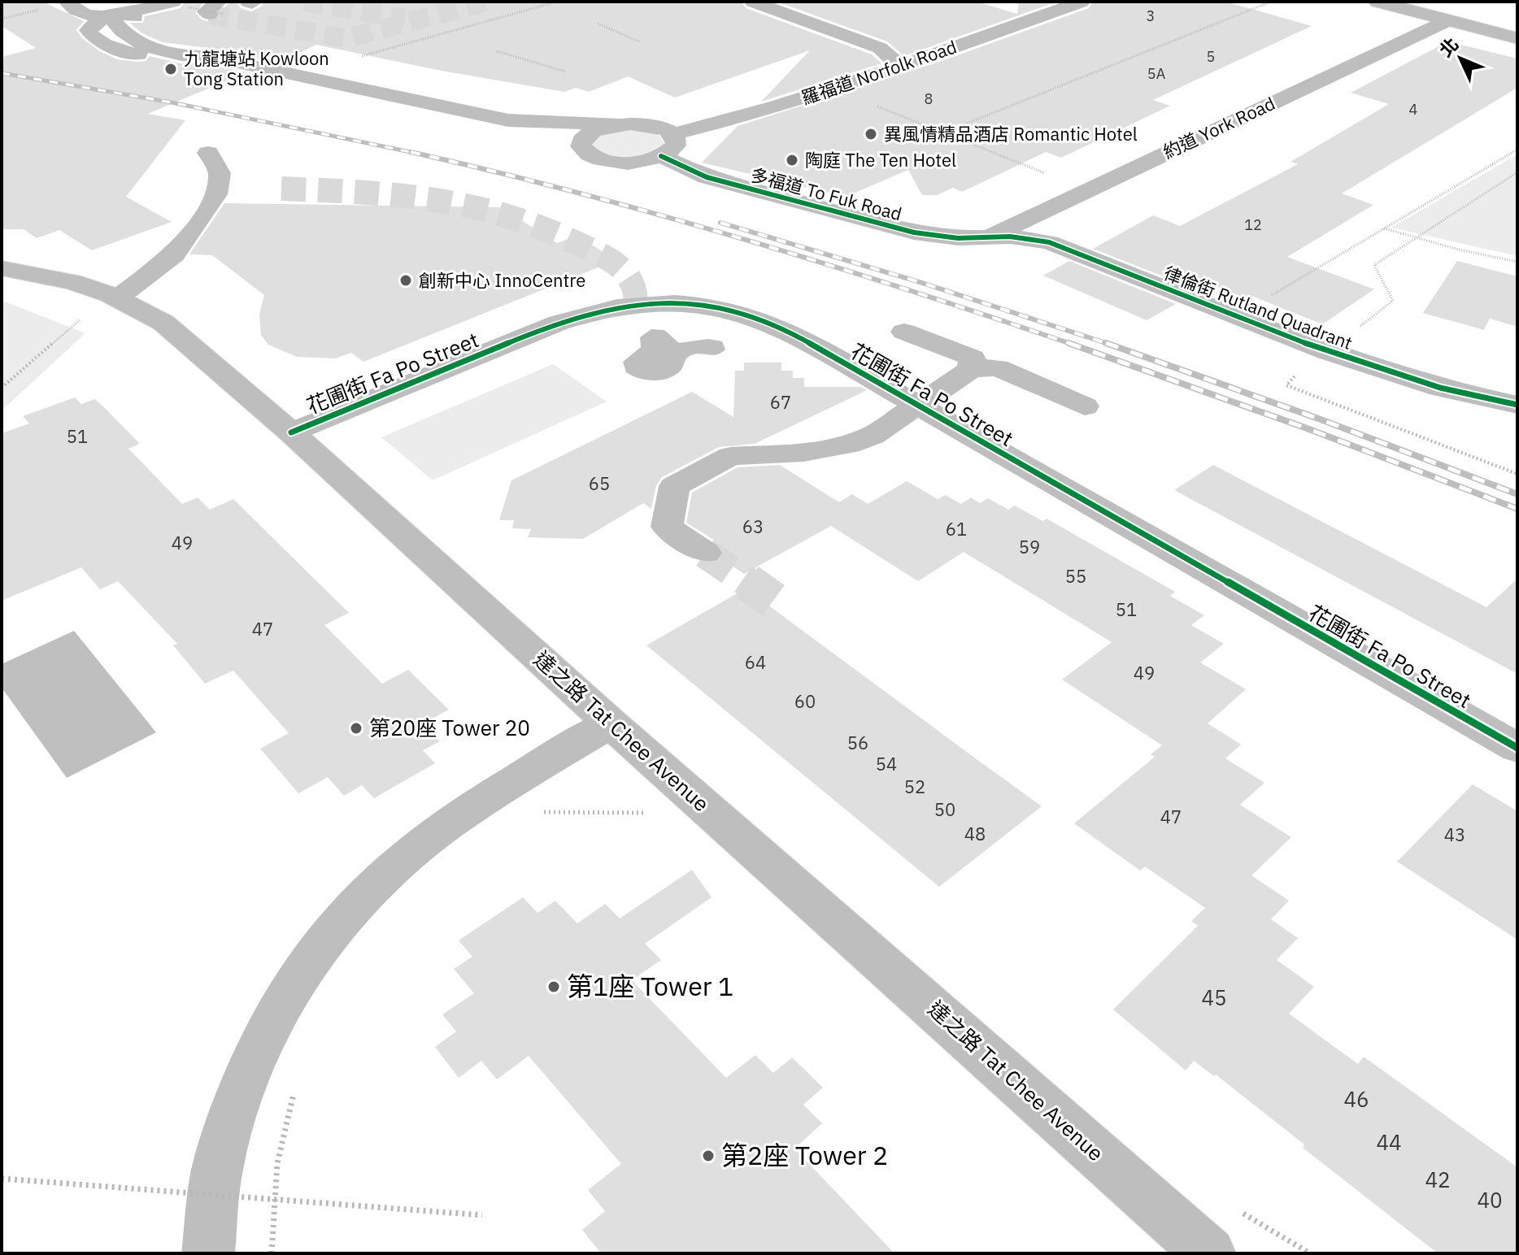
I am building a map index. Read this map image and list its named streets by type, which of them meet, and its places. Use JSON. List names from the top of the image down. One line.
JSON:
{"streets":{"main road":["羅福道 Norfolk Road","約道 York Road","多福道 To Fuk Road","律倫街 Rutland Quadrant","花圃街 Fa Po Street","達之路 Tat Chee Avenue"]},"crossings":[["約道 York Road","多福道 To Fuk Road"],["約道 York Road","律倫街 Rutland Quadrant"],["多福道 To Fuk Road","律倫街 Rutland Quadrant"],["花圃街 Fa Po Street","達之路 Tat Chee Avenue"]],"places":["九龍塘站 Kowloon Tong Station","異風情精品酒店 Romantic Hotel","陶庭 The Ten Hotel","創新中心 InnoCentre","第20座 Tower 20","第1座 Tower 1","第2座 Tower 2"],"house_numbers":["3","5","5A","8","4","12","67","51","65","63","61","49","59","55","51","47","64","49","60","56","54","52","50","47","48","43","45","46","44","42","40"],"north":"top left"}
